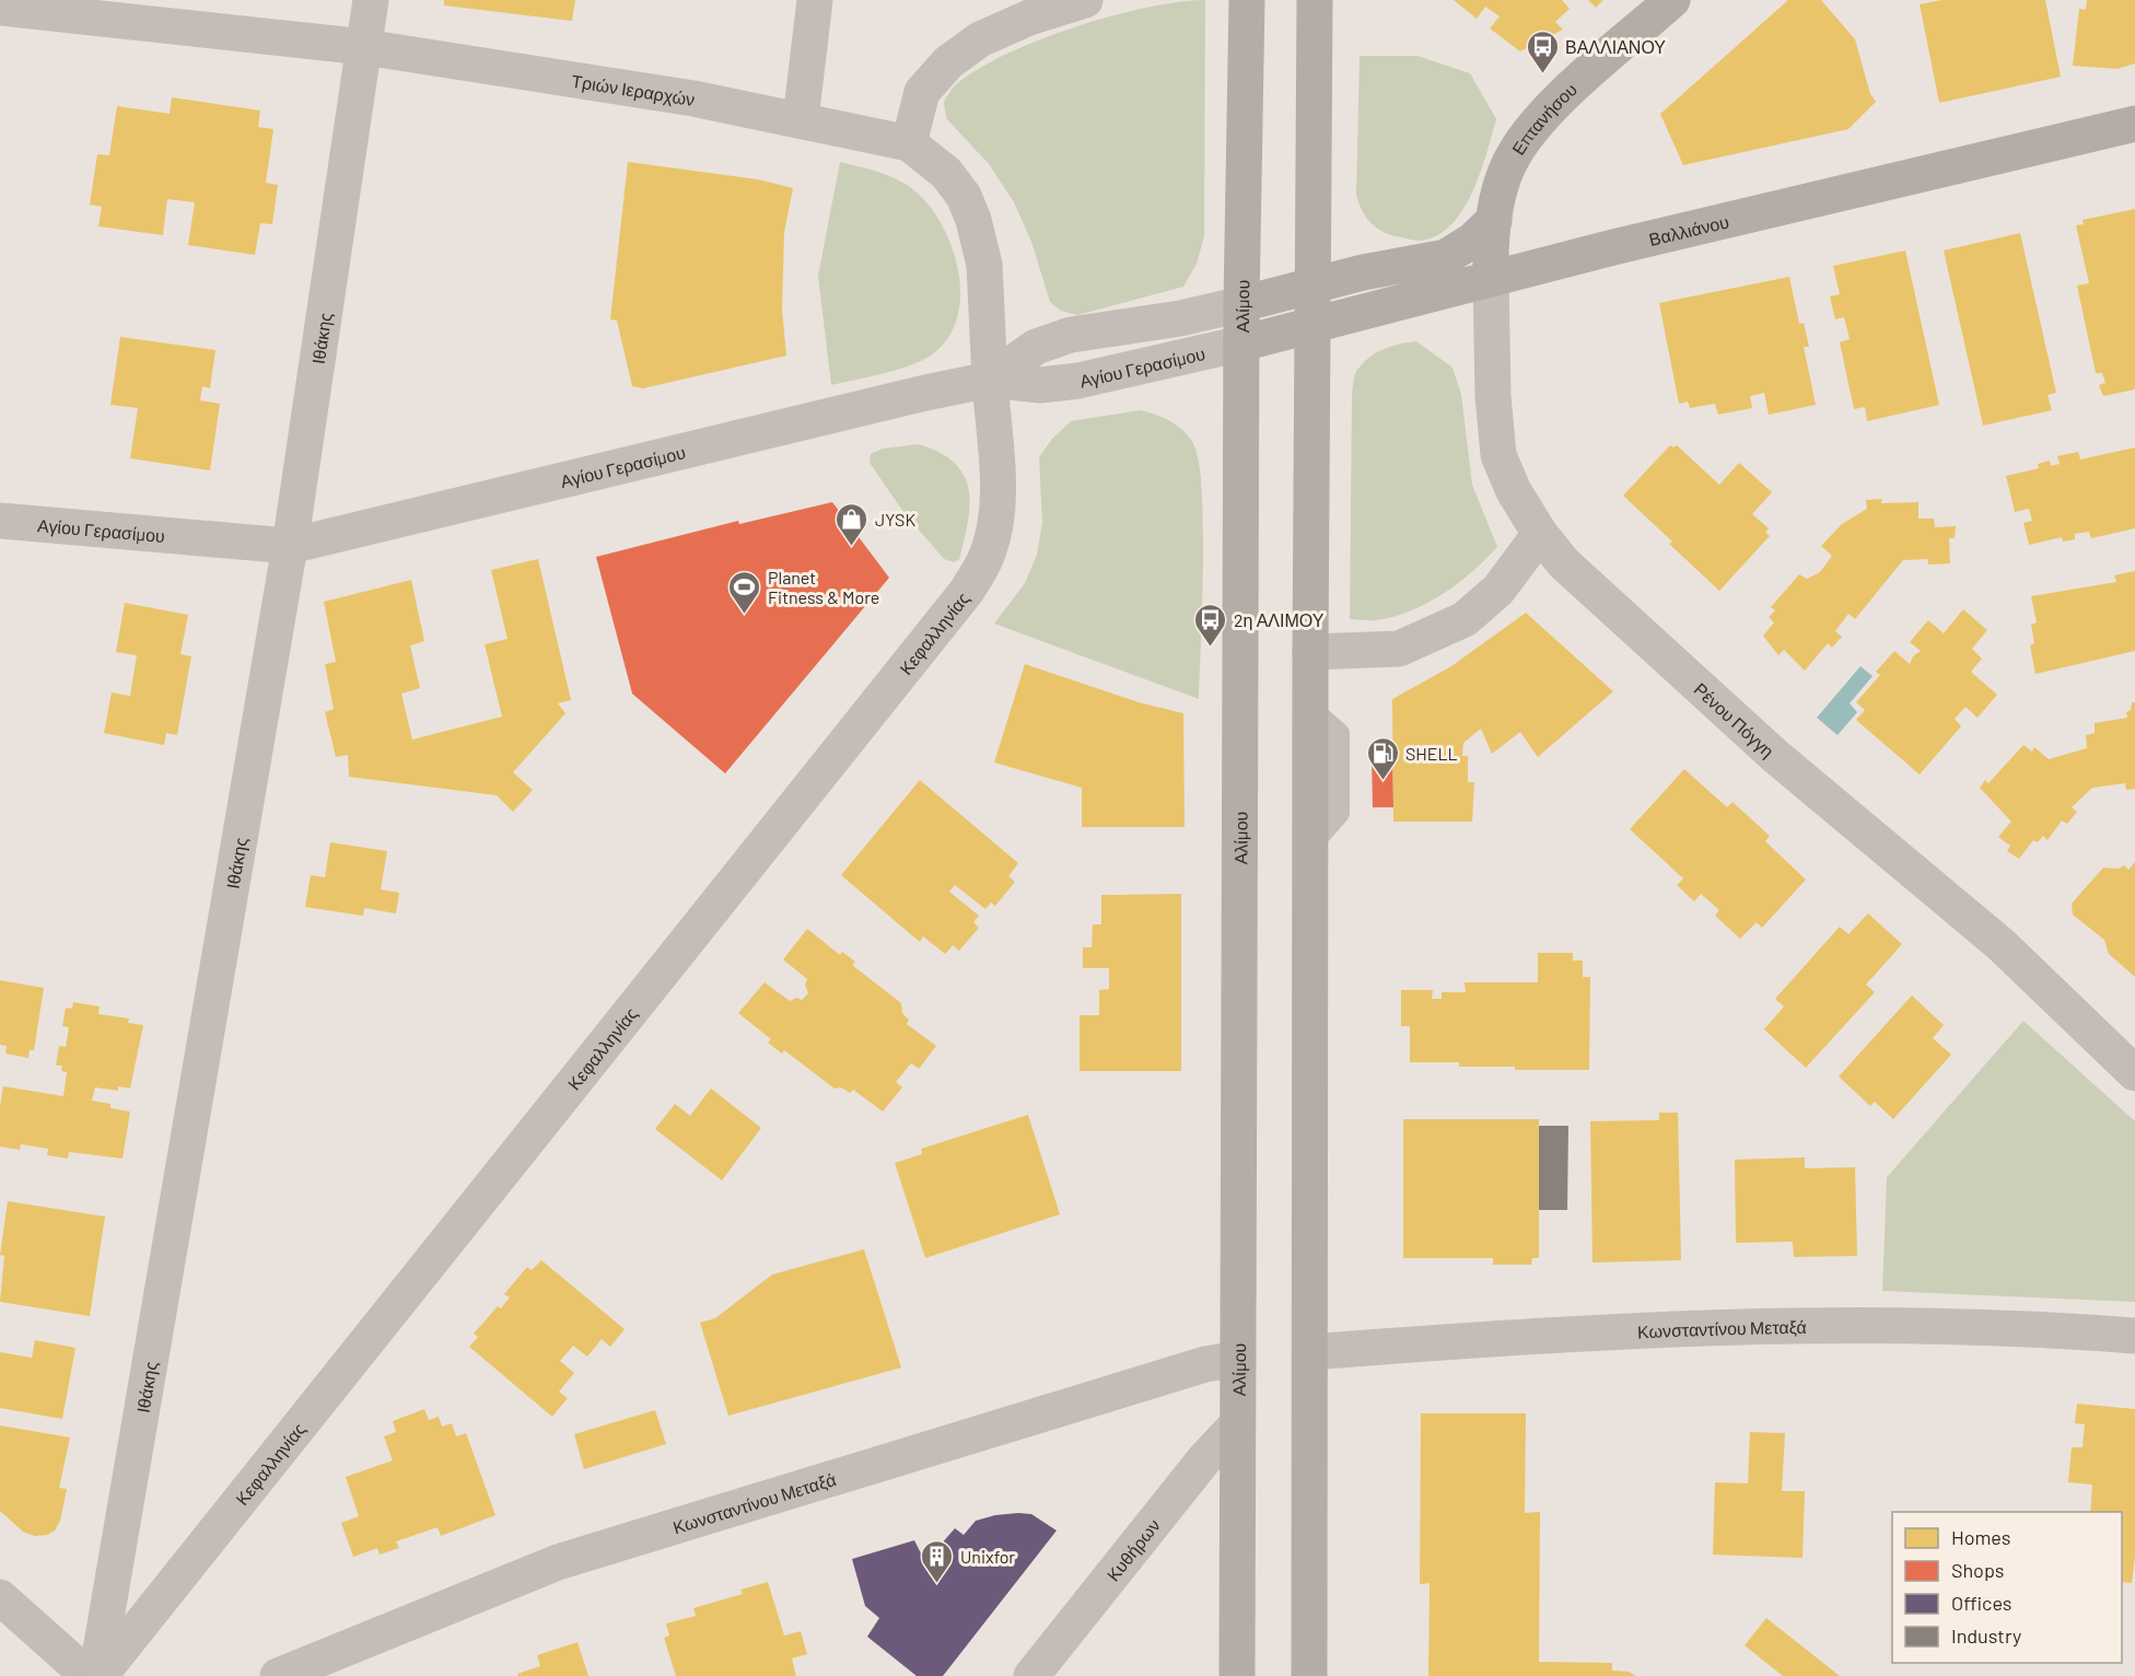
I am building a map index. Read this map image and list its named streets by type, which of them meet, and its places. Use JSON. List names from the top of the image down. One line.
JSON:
{"streets":{"main road":["Επτανήσου","Βαλλιάνου","Αλίμου"],"street":["Τριών Ιεραρχών","Ιθάκης","Αγίου Γερασίμου","Κεφαλληνίας","Ρένου Πόγγη","Κωνσταντίνου Μεταξά","Κυθήρων"]},"crossings":[["Τριών Ιεραρχών","Ιθάκης"],["Τριών Ιεραρχών","Αγίου Γερασίμου"],["Τριών Ιεραρχών","Κεφαλληνίας"],["Επτανήσου","Βαλλιάνου"],["Επτανήσου","Ρένου Πόγγη"],["Βαλλιάνου","Αλίμου"],["Βαλλιάνου","Αγίου Γερασίμου"],["Βαλλιάνου","Ρένου Πόγγη"],["Αλίμου","Αγίου Γερασίμου"],["Αλίμου","Κωνσταντίνου Μεταξά"],["Αλίμου","Κυθήρων"],["Ιθάκης","Αγίου Γερασίμου"],["Ιθάκης","Κεφαλληνίας"],["Αγίου Γερασίμου","Κεφαλληνίας"]],"places":{"bus stop":["ΒΑΛΛΙΑΝΟΥ","2η ΑΛΙΜΟΥ"],"shop":["JYSK"],"sports":["Planet Fitness & More"],"fuel station":["SHELL"],"building":["Unixfor"]},"legend":["Homes","Shops","Offices","Industry"]}
